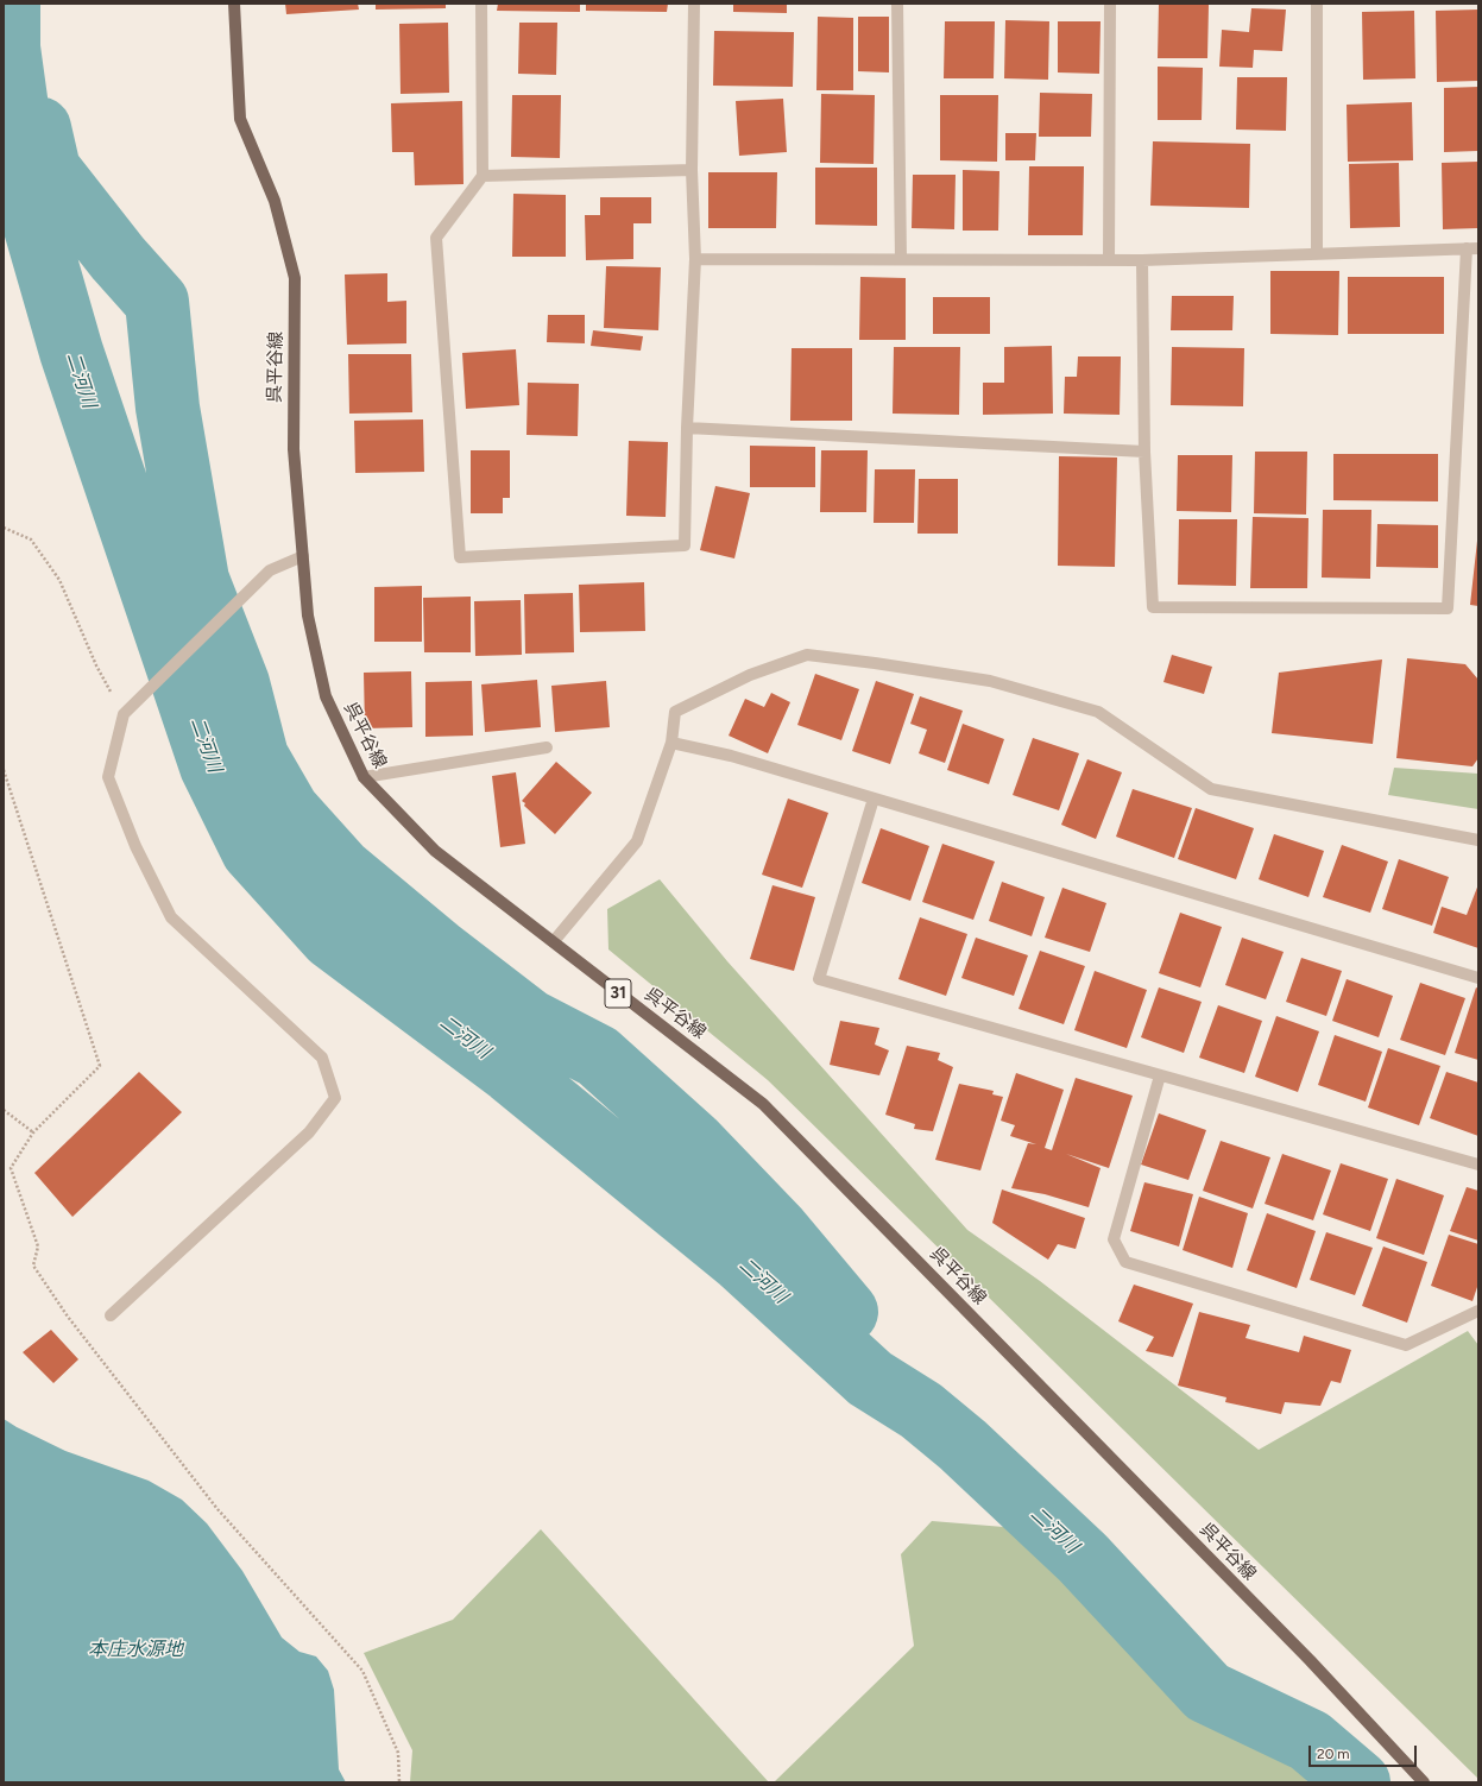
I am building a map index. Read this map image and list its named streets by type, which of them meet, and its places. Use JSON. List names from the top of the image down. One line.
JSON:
{"streets":{"main road":["呉平谷線","31"]},"water":["二河川","本庄水源地"],"scale_bar":"20 m"}
